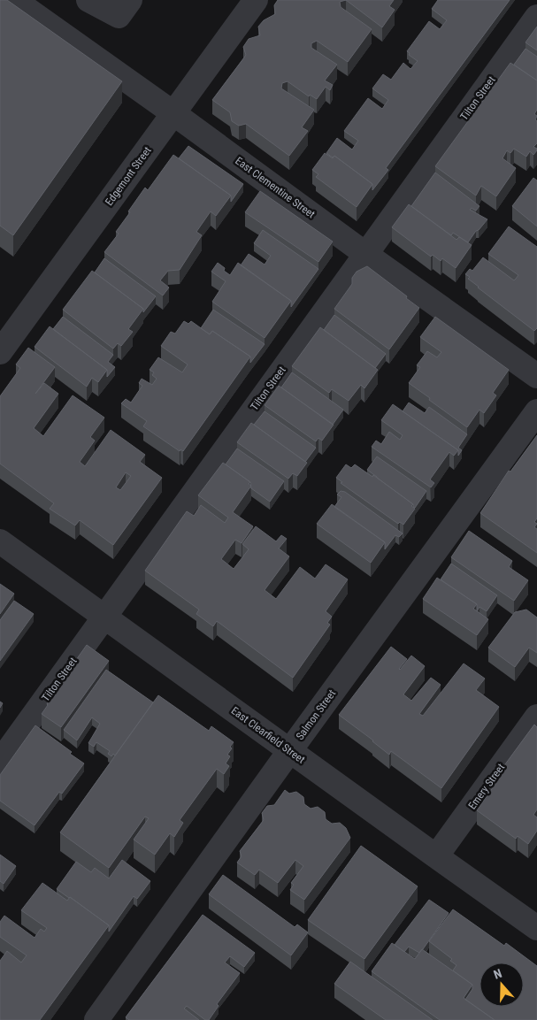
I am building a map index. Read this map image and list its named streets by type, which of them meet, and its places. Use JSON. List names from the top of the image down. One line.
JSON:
{"streets":{"street":["Tilton Street","Edgemont Street","East Clementine Street","Salmon Street","East Clearfield Street","Emery Street"]},"crossings":[["Tilton Street","East Clementine Street"],["Tilton Street","East Clearfield Street"],["Edgemont Street","East Clementine Street"],["Salmon Street","East Clearfield Street"],["East Clearfield Street","Emery Street"]],"north":"top"}
